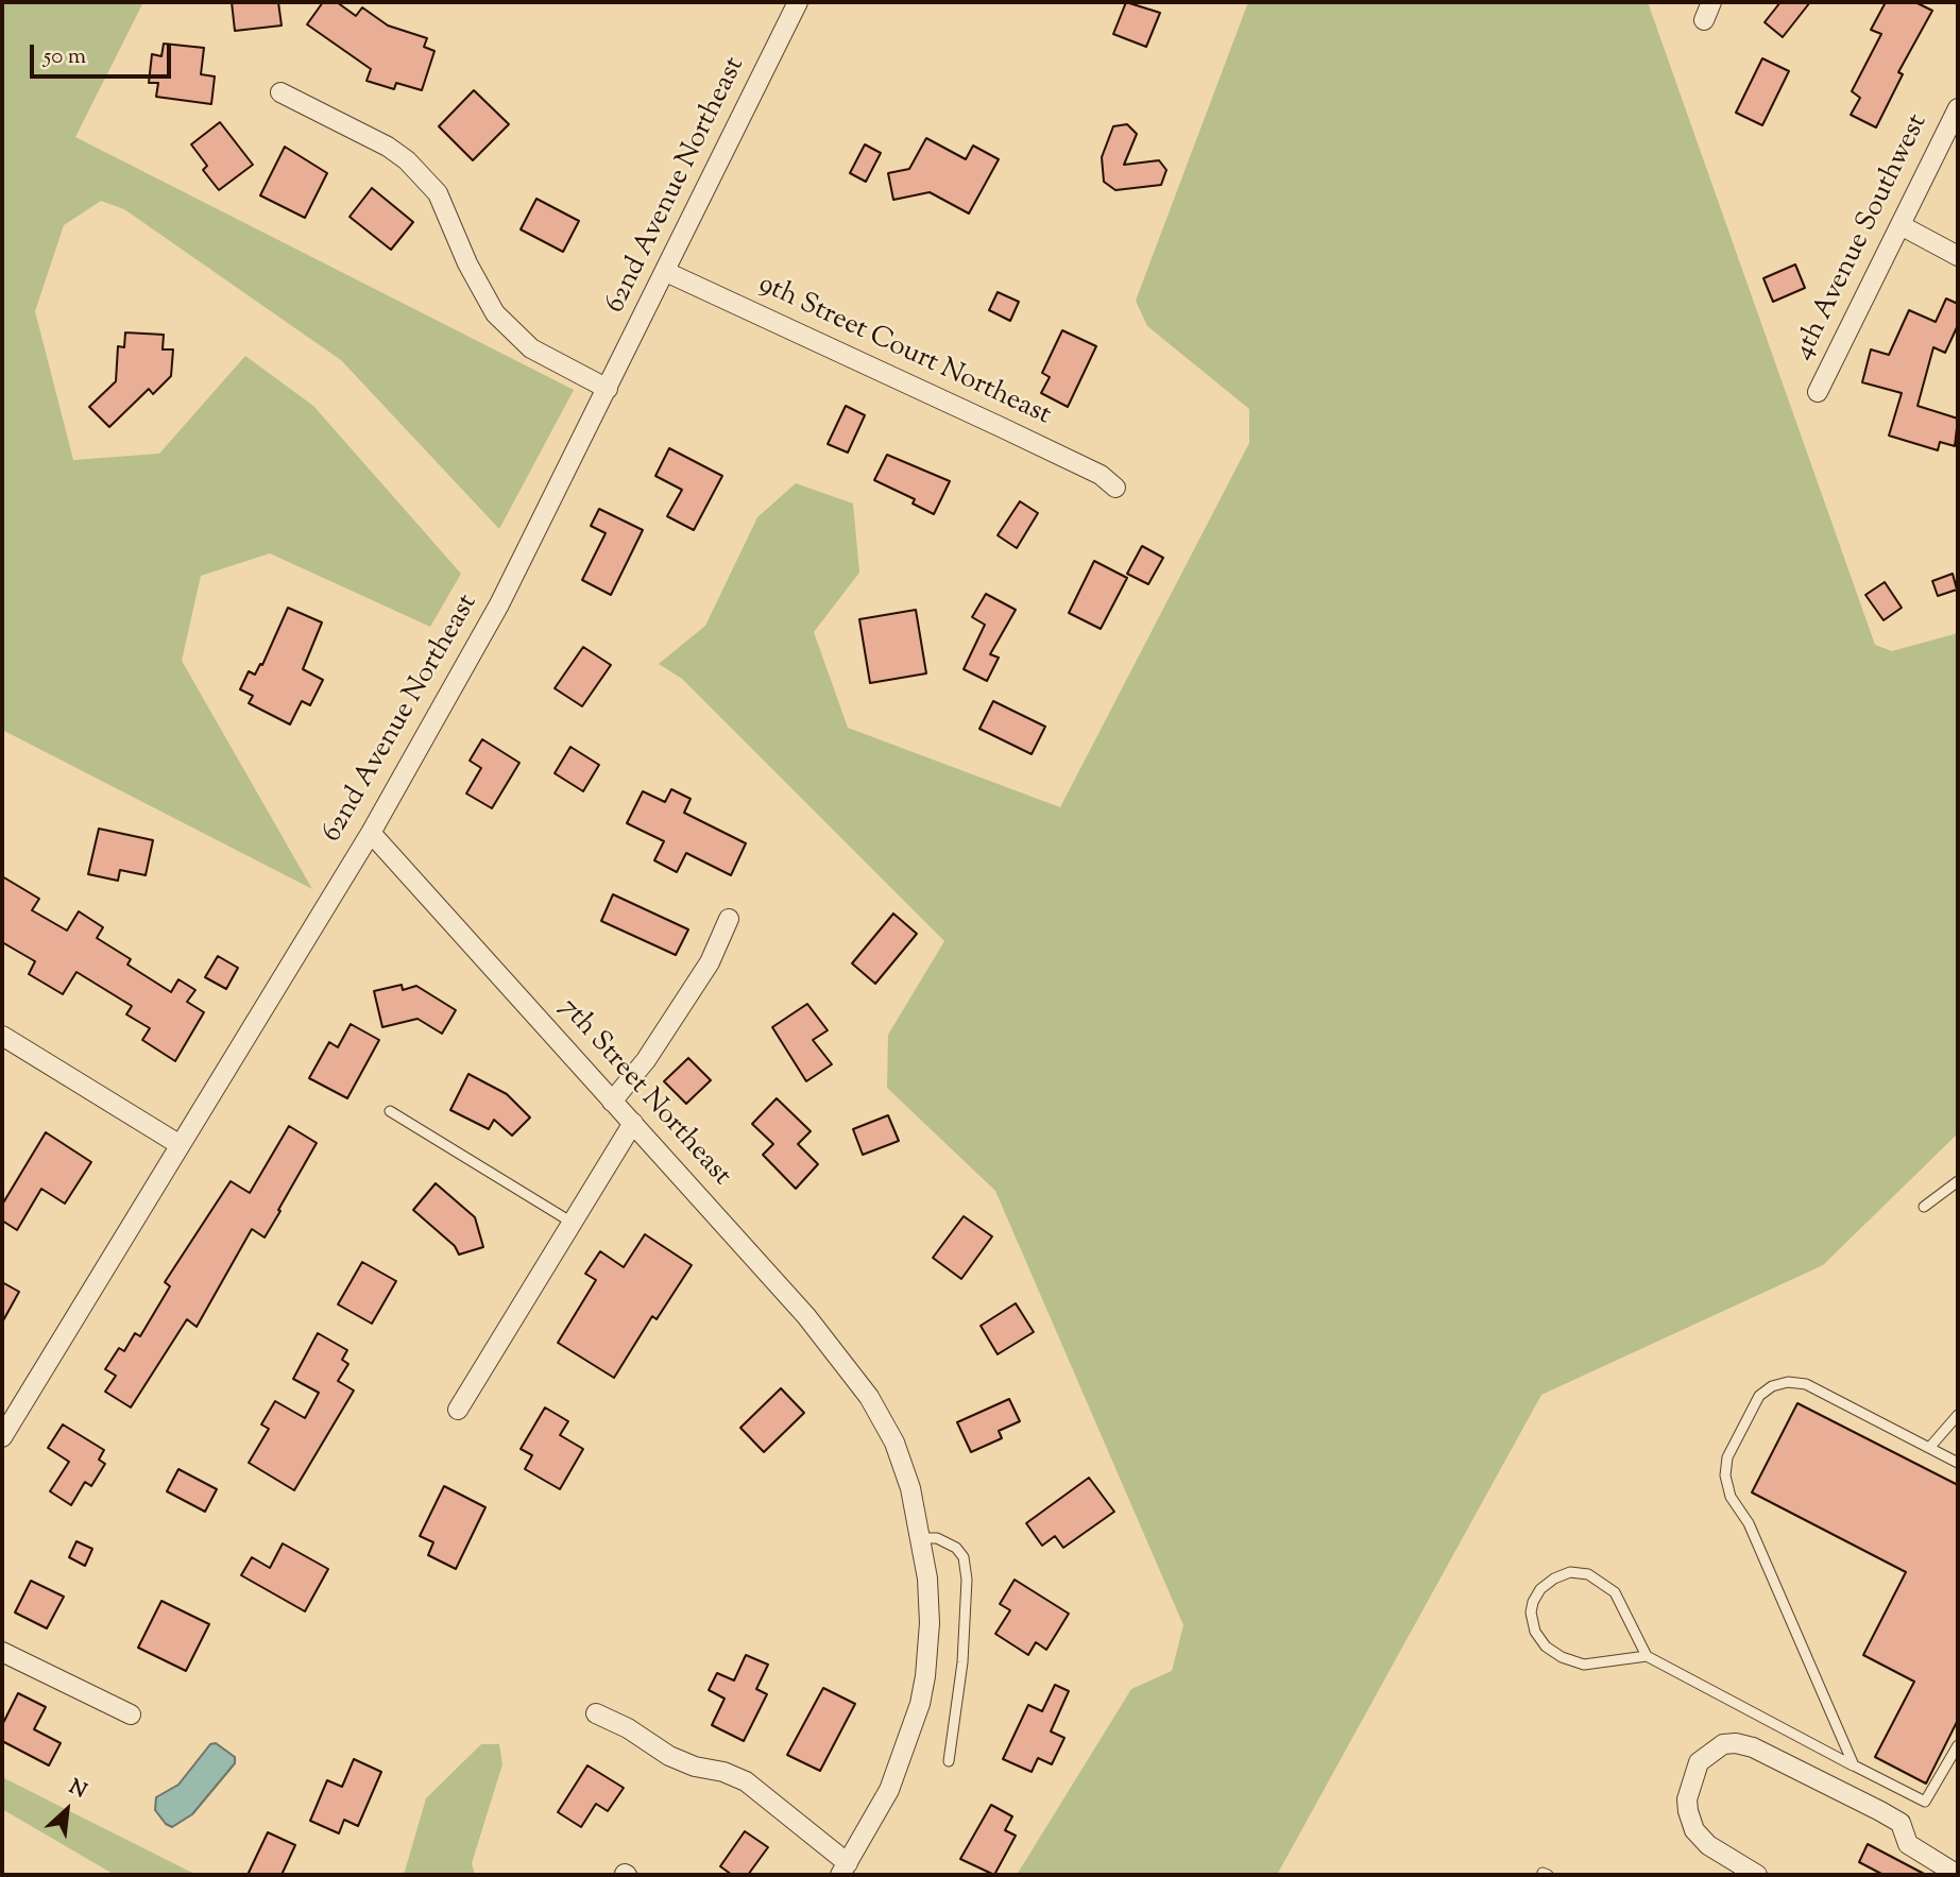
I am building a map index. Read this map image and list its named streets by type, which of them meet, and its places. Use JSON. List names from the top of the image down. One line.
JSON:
{"streets":{"street":["62nd Avenue Northeast","4th Avenue Southwest","9th Street Court Northeast","7th Street Northeast"]},"crossings":[["62nd Avenue Northeast","9th Street Court Northeast"],["62nd Avenue Northeast","7th Street Northeast"]],"scale_bar":"50 m","north":"top right"}
